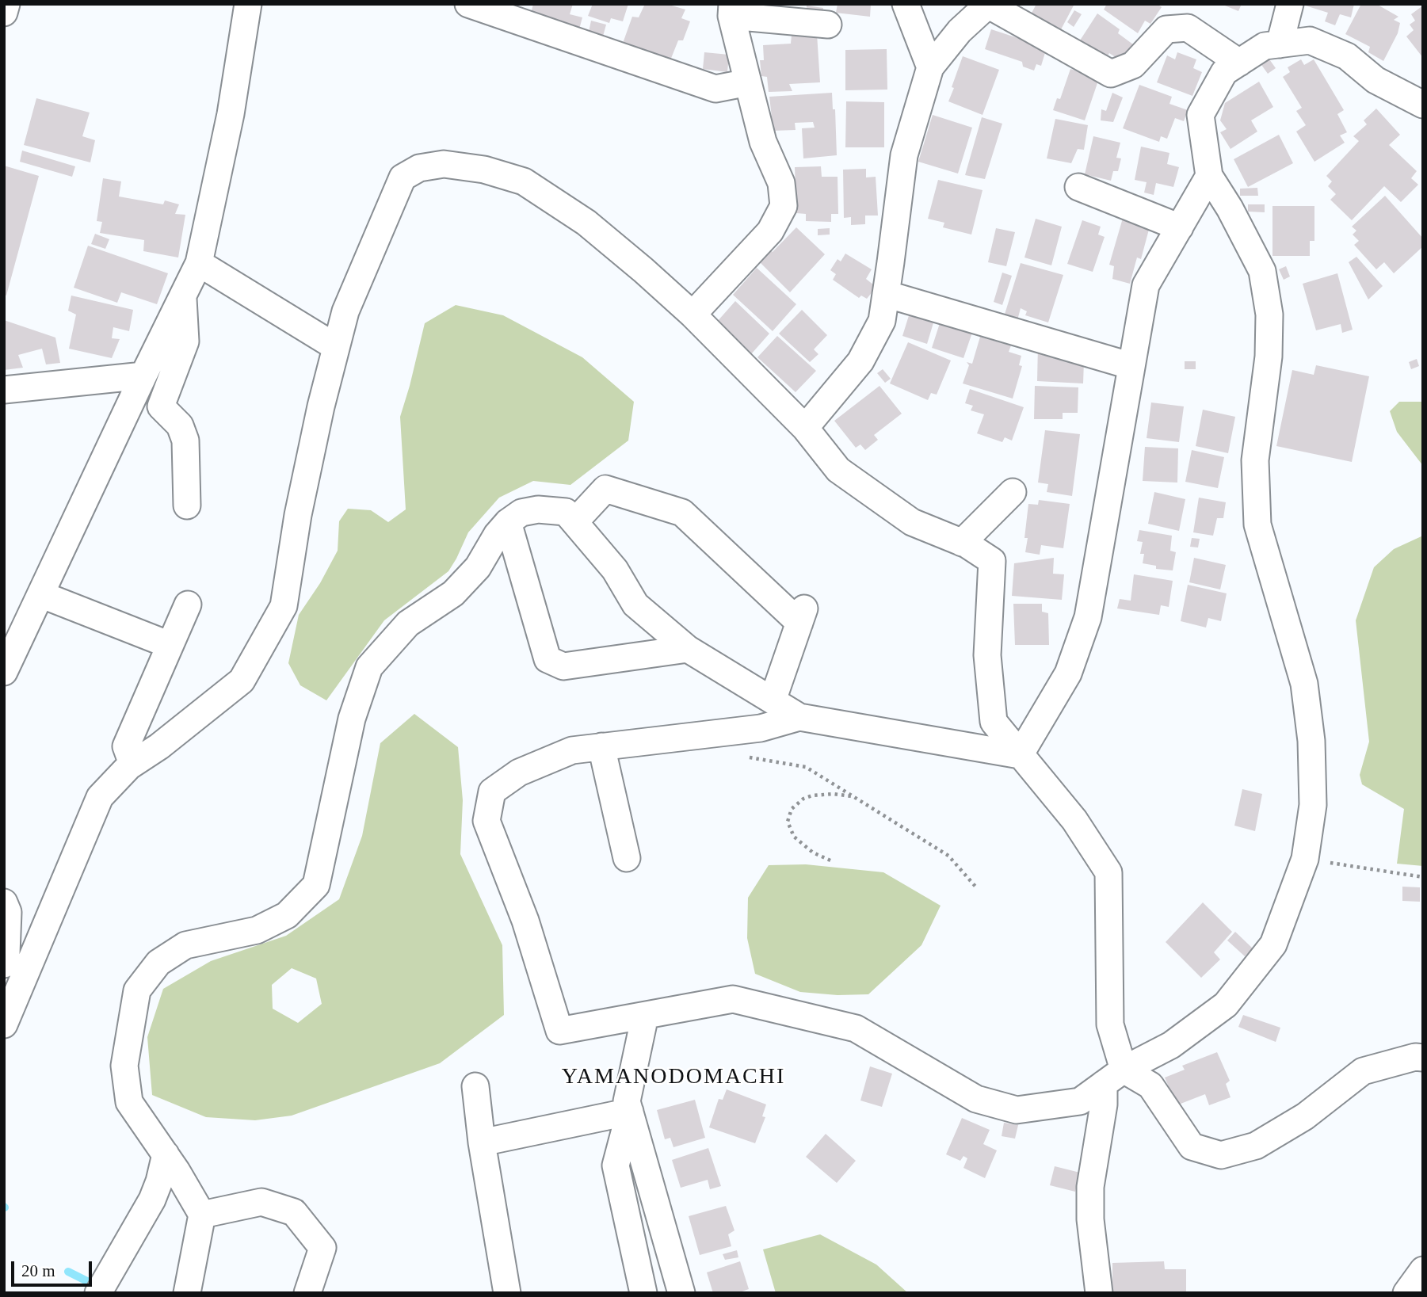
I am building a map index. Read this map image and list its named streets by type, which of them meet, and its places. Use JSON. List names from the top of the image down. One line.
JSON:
{"districts":["YAMANODOMACHI"],"scale_bar":"20 m"}
